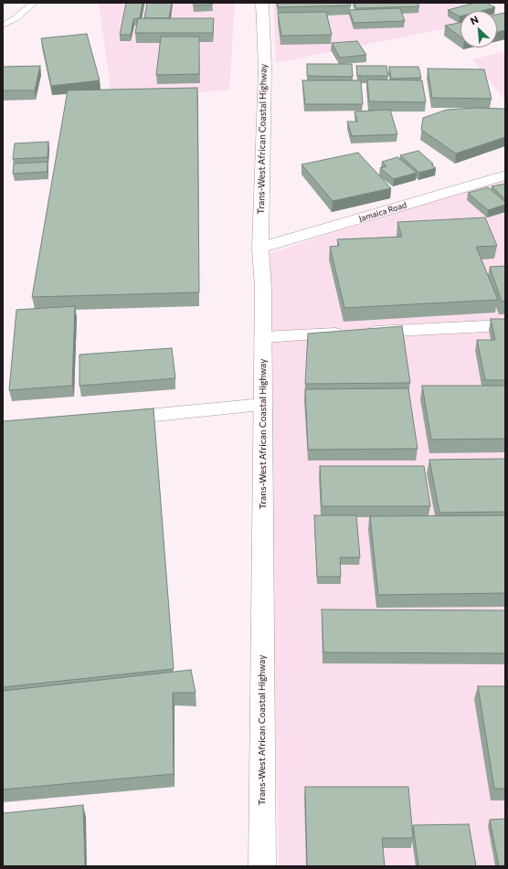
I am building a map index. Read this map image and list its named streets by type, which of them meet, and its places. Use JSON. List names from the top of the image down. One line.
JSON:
{"streets":{"main road":["Trans-West African Coastal Highway","Jamaica Road"]},"crossings":[["Trans-West African Coastal Highway","Jamaica Road"]],"north":"top left"}
